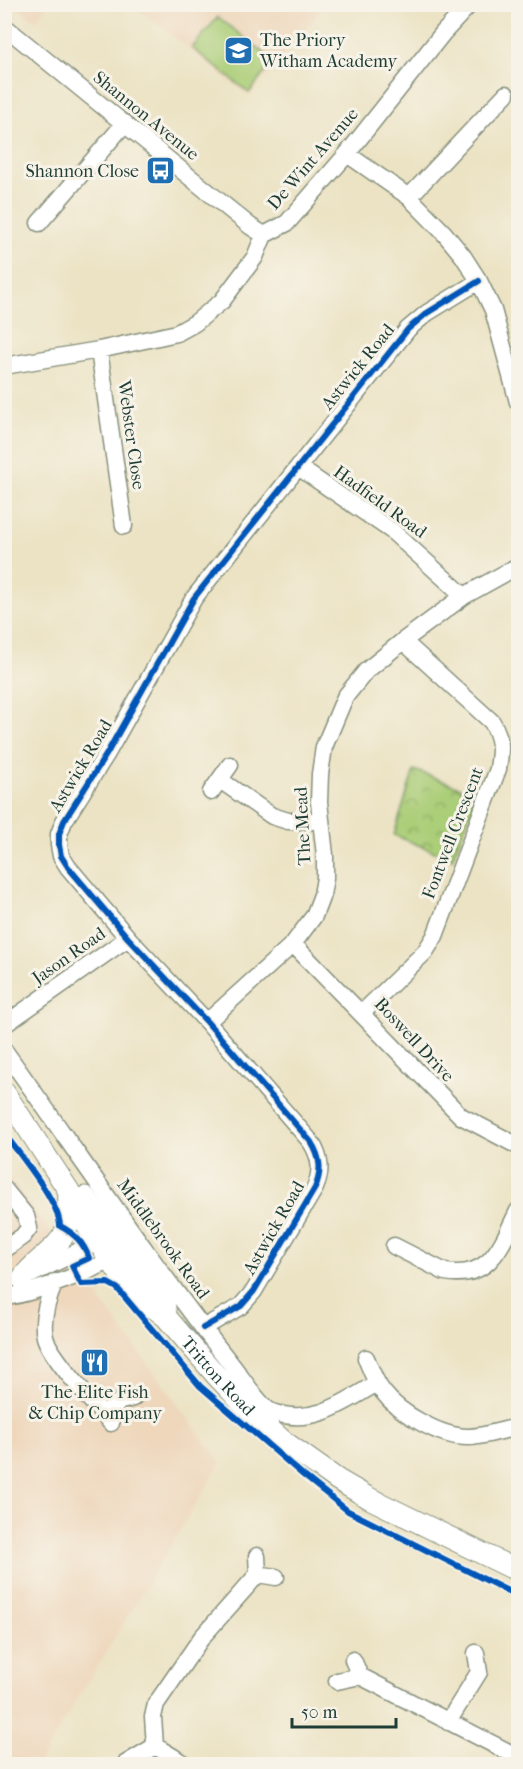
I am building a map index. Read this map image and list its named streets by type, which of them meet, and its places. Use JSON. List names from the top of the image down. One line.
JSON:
{"streets":{"main road":["Tritton Road"],"street":["Shannon Avenue","De Wint Avenue","Astwick Road","Webster Close","Hadfield Road","The Mead","Fontwell Crescent","Jason Road","Boswell Drive","Middlebrook Road"]},"crossings":[["Shannon Avenue","De Wint Avenue"],["De Wint Avenue","Webster Close"],["Astwick Road","Hadfield Road"],["Astwick Road","The Mead"],["Astwick Road","Jason Road"],["Astwick Road","Middlebrook Road"],["Hadfield Road","The Mead"],["The Mead","Fontwell Crescent"],["The Mead","Boswell Drive"],["Fontwell Crescent","Boswell Drive"]],"places":{"school or university":["The Priory Witham Academy"],"bus stop":["Shannon Close"],"restaurant":["The Elite Fish & Chip Company"]},"scale_bar":"50 m"}
